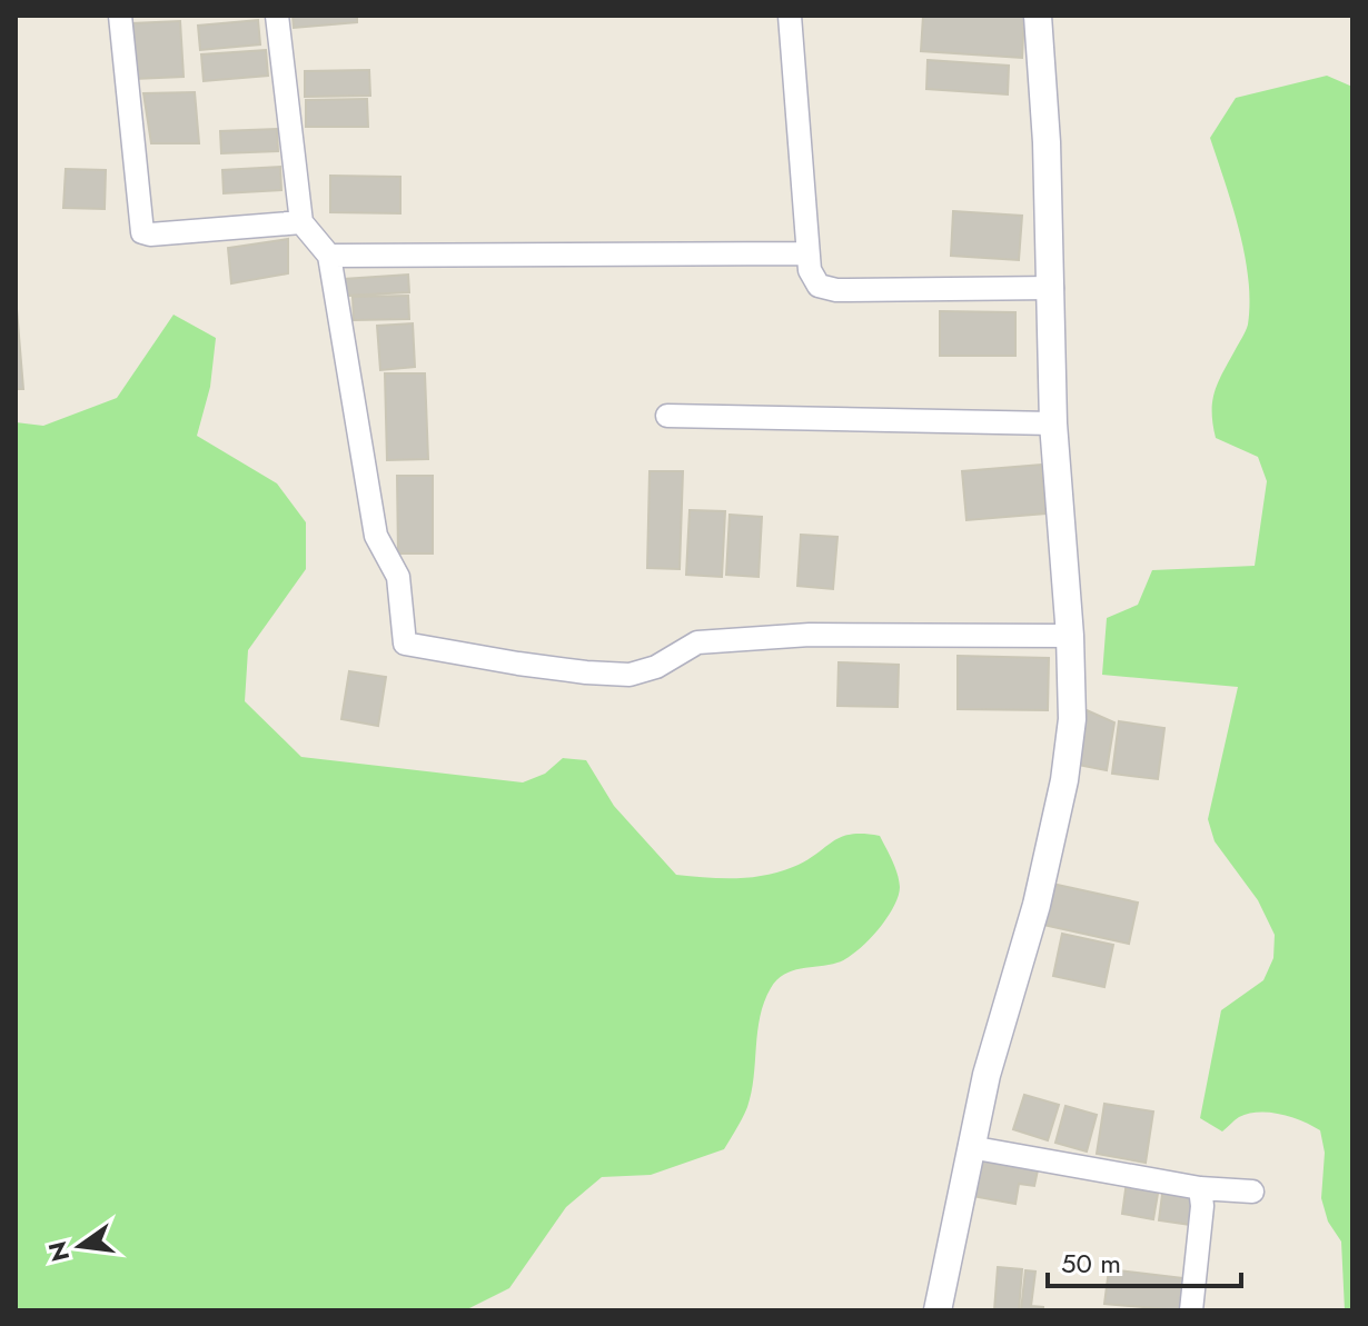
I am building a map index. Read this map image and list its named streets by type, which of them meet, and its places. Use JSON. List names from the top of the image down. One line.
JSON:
{"scale_bar":"50 m","north":"left"}
